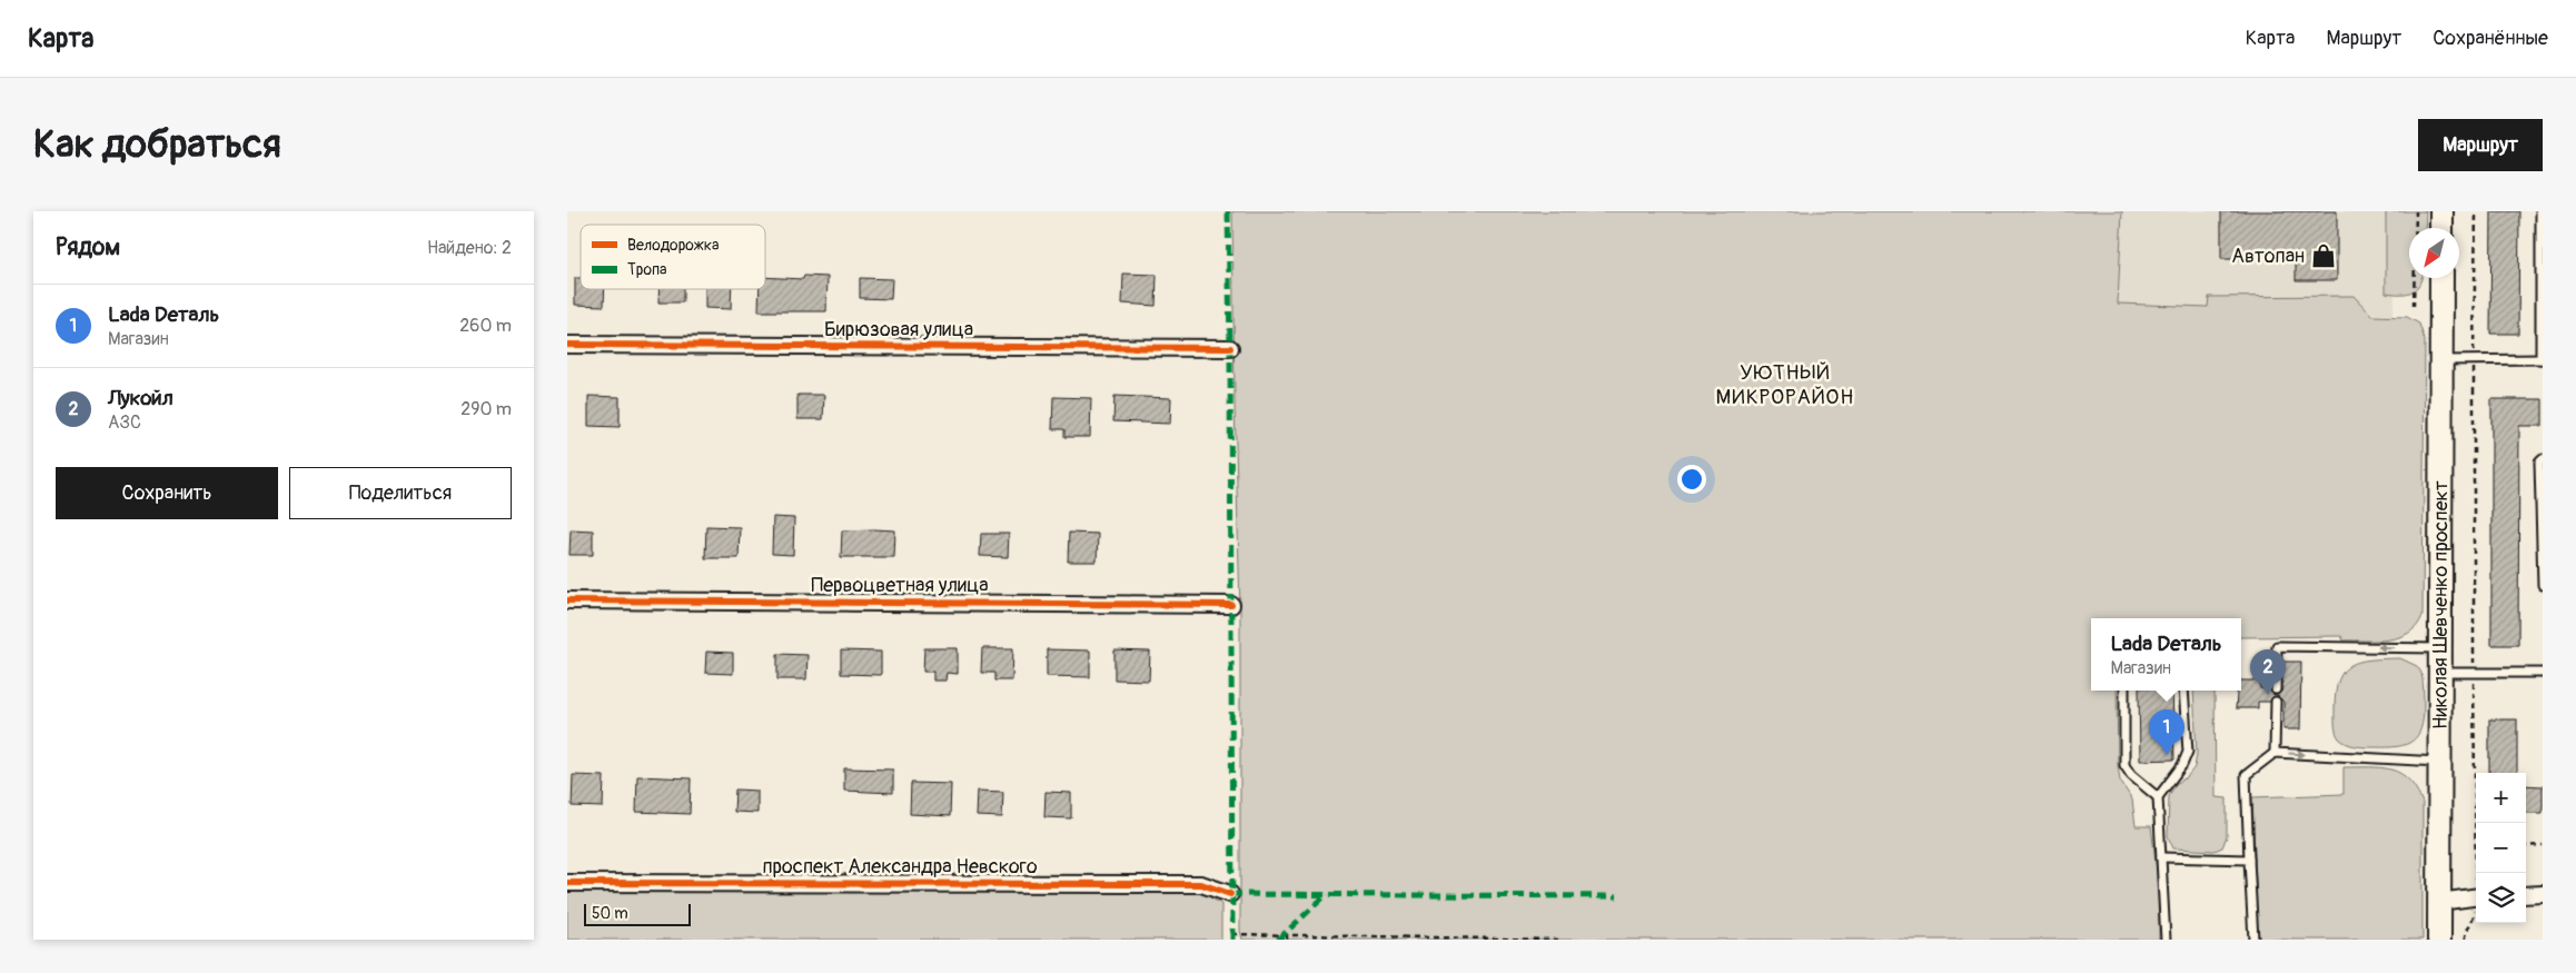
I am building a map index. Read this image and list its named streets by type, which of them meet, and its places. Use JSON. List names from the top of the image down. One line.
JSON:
{"streets":{"main road":["Николая Шевченко проспект"],"street":["Бирюзовая улица","Первоцветная улица","проспект Александра Невского"]},"districts":["УЮТНЫЙ МИКРОРАЙОН"],"places":{"shop":["Автопан"]},"legend":["Велодорожка","Тропа"],"scale_bar":"50 m","north":"bottom left","page":{"header":"Карта","nav":["Карта","Маршрут","Сохранённые"],"buttons":["Маршрут",["Сохранить","Поделиться"]],"title":"Как добраться","heading":["Рядом","Найдено: 2"],"list":[{"mark":"1","name":"Lada Dеталь","note":"Магазин","value":"260 m"},{"mark":"2","name":"Лукойл","note":"АЗС","value":"290 m"}],"popup":["Lada Dеталь","Магазин"],"pins":["2","1"],"map_buttons":["+","−"],"scale":"50 m"}}
